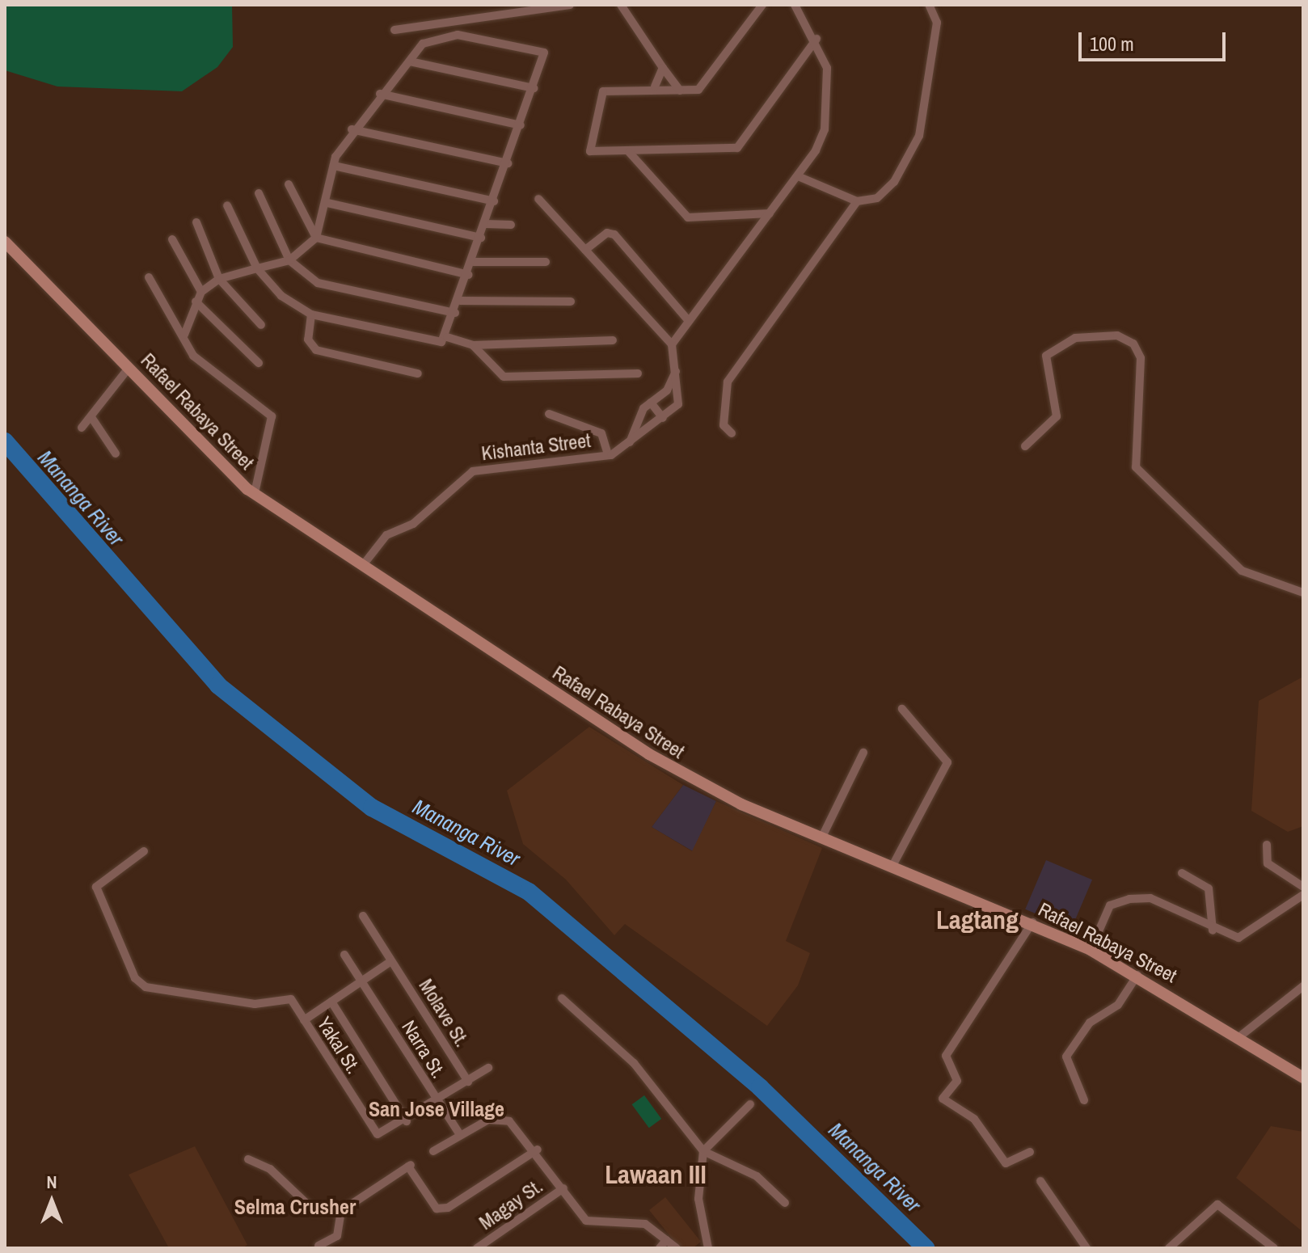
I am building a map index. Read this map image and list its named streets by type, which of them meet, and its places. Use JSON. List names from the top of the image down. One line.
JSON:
{"streets":{"main road":["Rafael Rabaya Street"],"street":["Kishanta Street","Molave St.","Yakal St.","Narra St.","Magay St."]},"crossings":[["Rafael Rabaya Street","Kishanta Street"]],"districts":["Lagtang","San Jose Village","Lawaan III","Selma Crusher"],"water":["Mananga River"],"scale_bar":"100 m","north":"top"}
